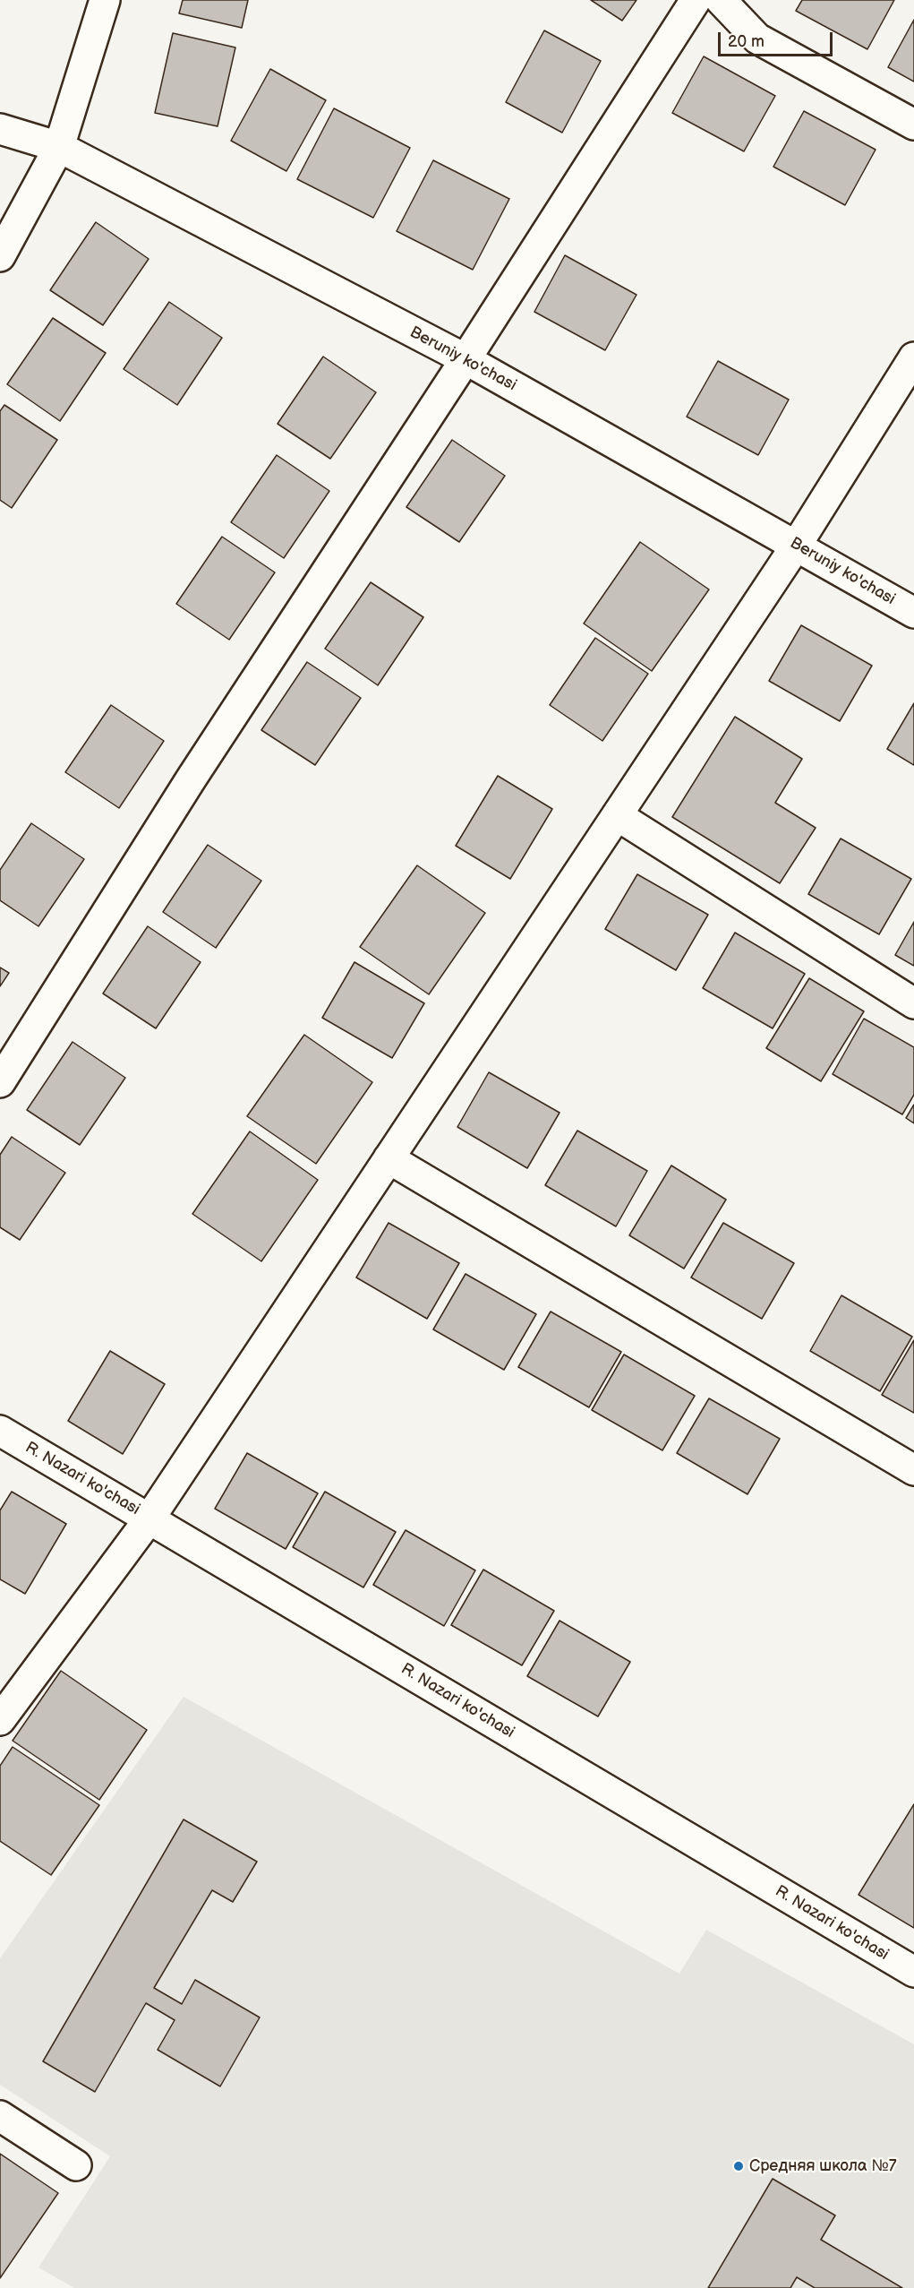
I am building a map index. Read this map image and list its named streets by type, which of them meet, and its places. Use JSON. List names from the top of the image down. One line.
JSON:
{"streets":{"street":["Beruniy ko'chasi","R. Nazari ko'chasi"]},"places":["Средняя школа №7"],"scale_bar":"20 m"}
